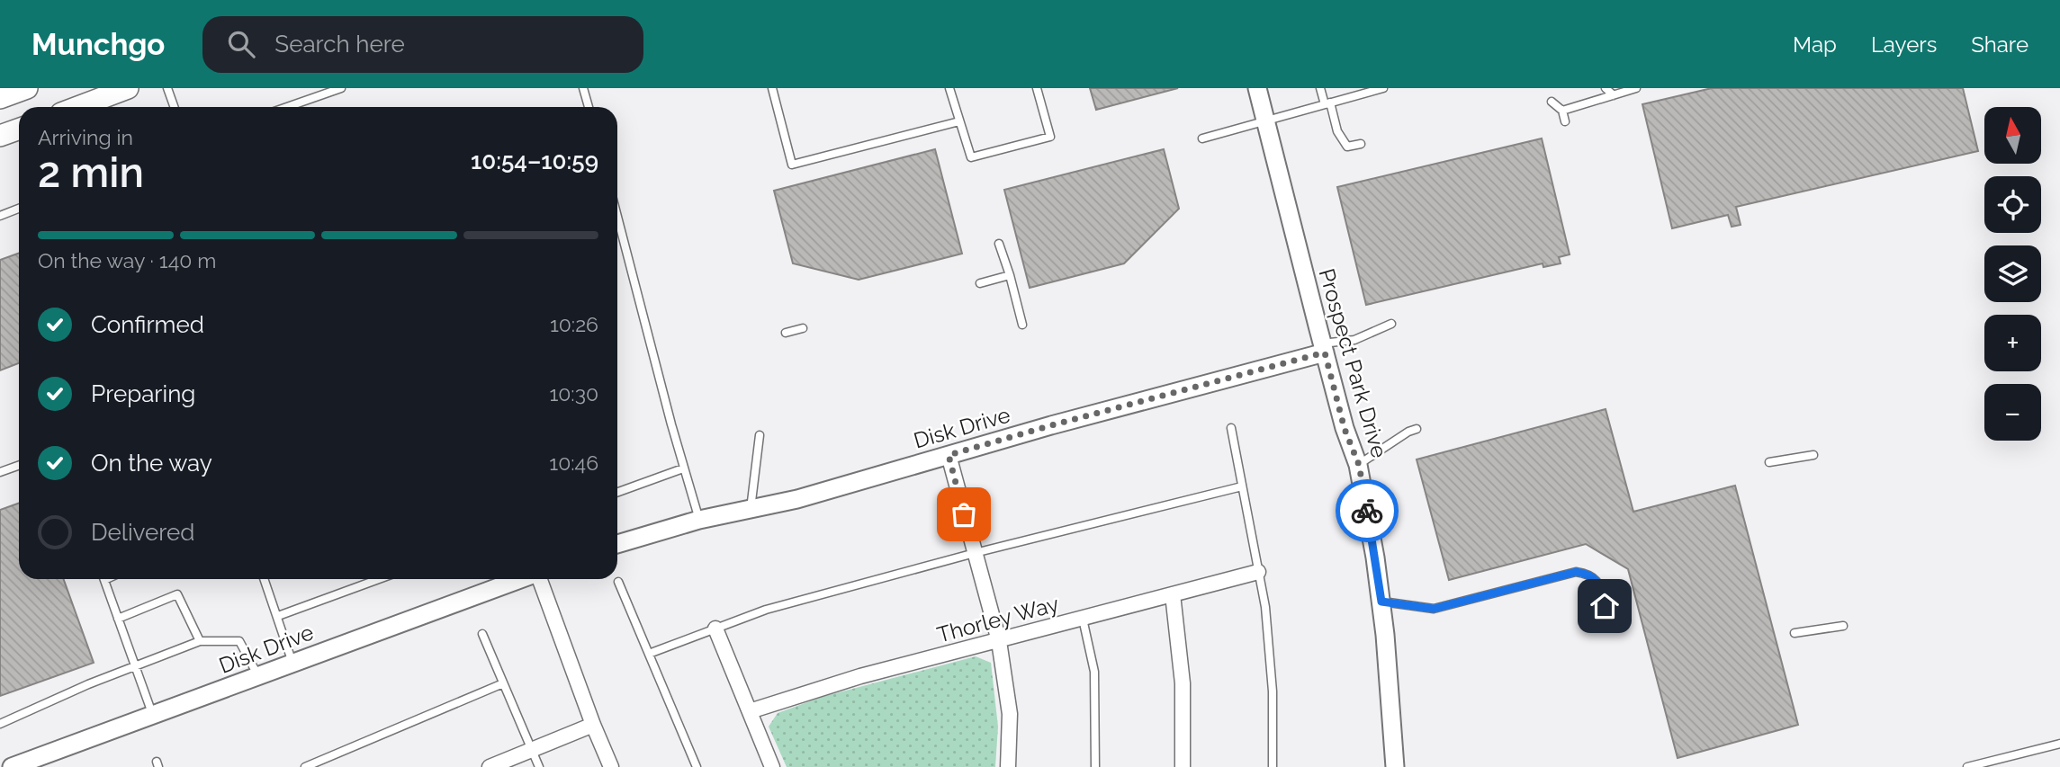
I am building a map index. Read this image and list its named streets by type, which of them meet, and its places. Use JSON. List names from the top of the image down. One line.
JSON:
{"streets":{"street":["Prospect Park Drive","Disk Drive","Thorley Way"]},"crossings":[["Prospect Park Drive","Disk Drive"]],"north":"top","page":{"header":"Munchgo","search":"Search here","nav":["Map","Layers","Share"],"map_buttons":["+","−"],"heading":["2 min","Arriving in","10:54–10:59"],"bar":"On the way · 140 m","list":[["Confirmed","10:26"],["Preparing","10:30"],["On the way","10:46"],"Delivered"]}}
